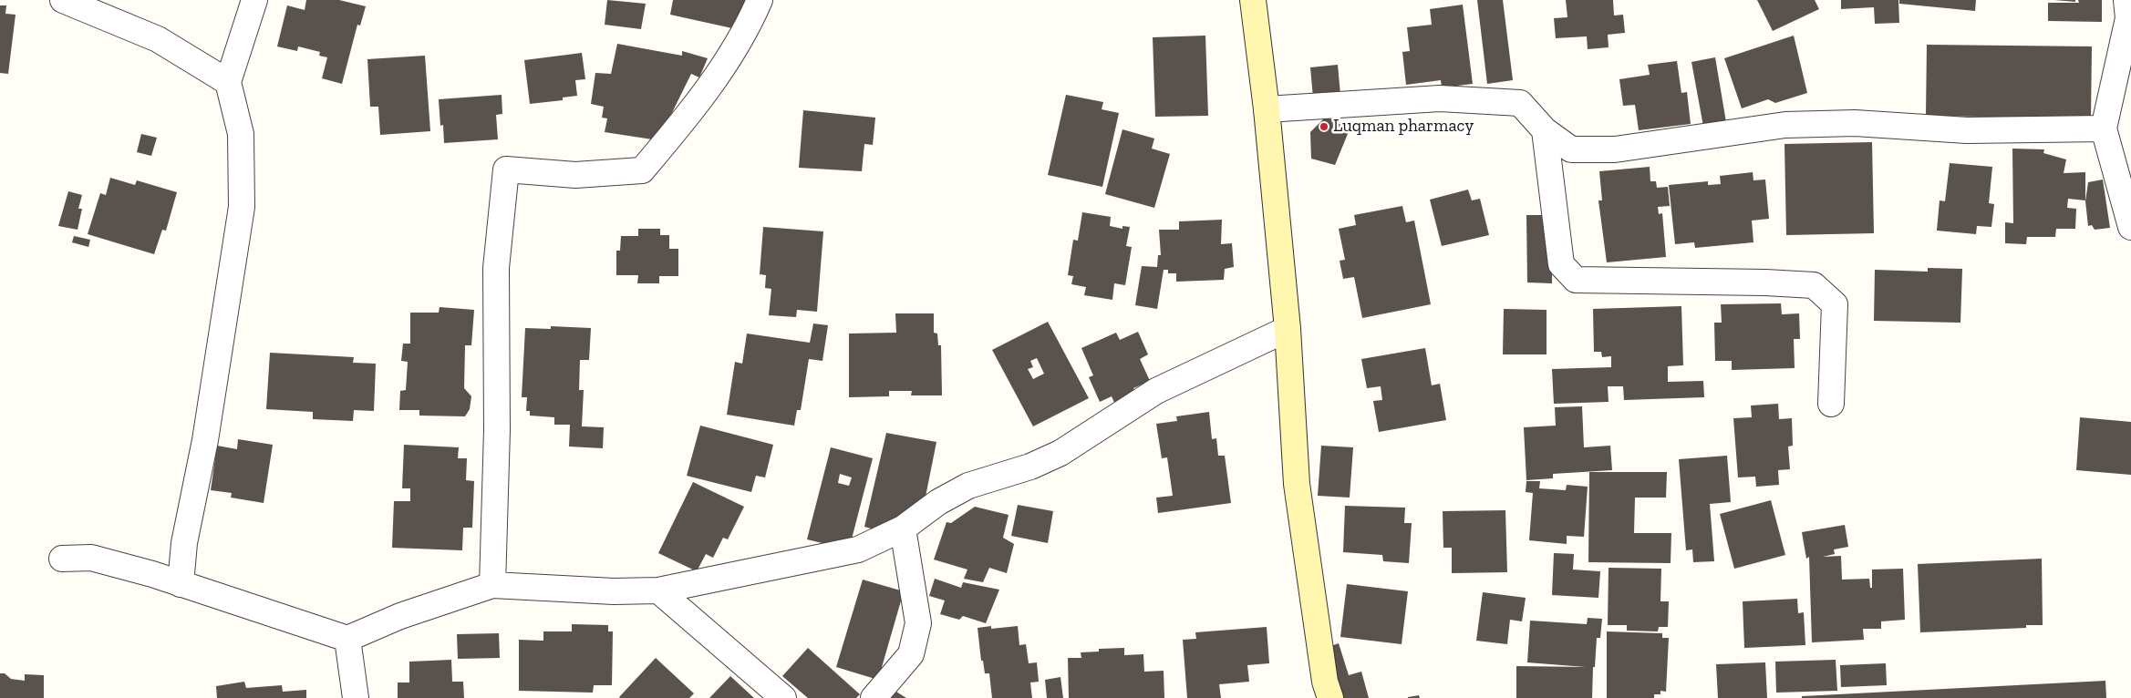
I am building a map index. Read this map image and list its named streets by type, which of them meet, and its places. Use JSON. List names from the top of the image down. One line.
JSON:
{"places":["Luqman pharmacy"]}
